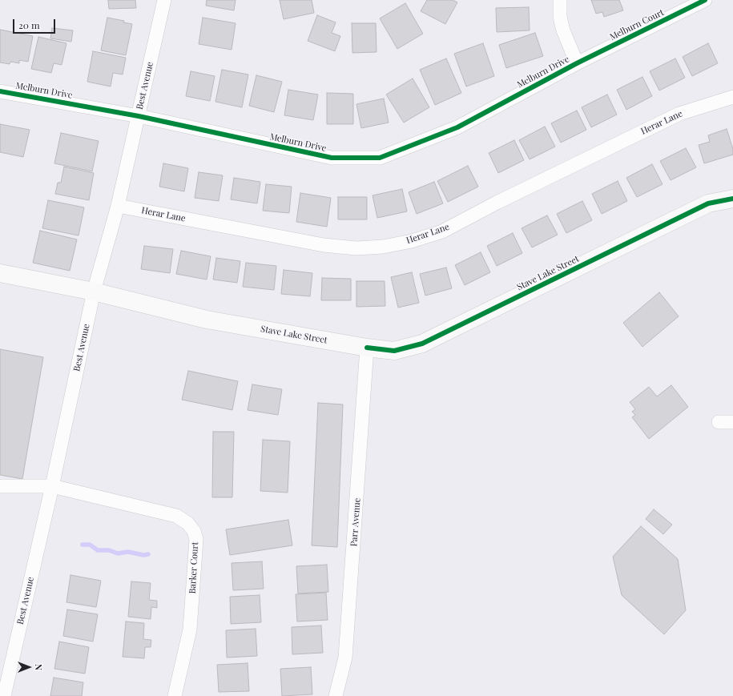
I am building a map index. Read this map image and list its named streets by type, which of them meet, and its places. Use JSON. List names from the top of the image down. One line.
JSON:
{"streets":{"main road":["Stave Lake Street"],"street":["Melburn Court","Melburn Drive","Best Avenue","Herar Lane","Parr Avenue","Barker Court"]},"crossings":[["Melburn Court","Melburn Drive"],["Melburn Drive","Best Avenue"],["Best Avenue","Herar Lane"],["Best Avenue","Stave Lake Street"],["Best Avenue","Barker Court"],["Stave Lake Street","Parr Avenue"]],"scale_bar":"20 m","north":"right"}
